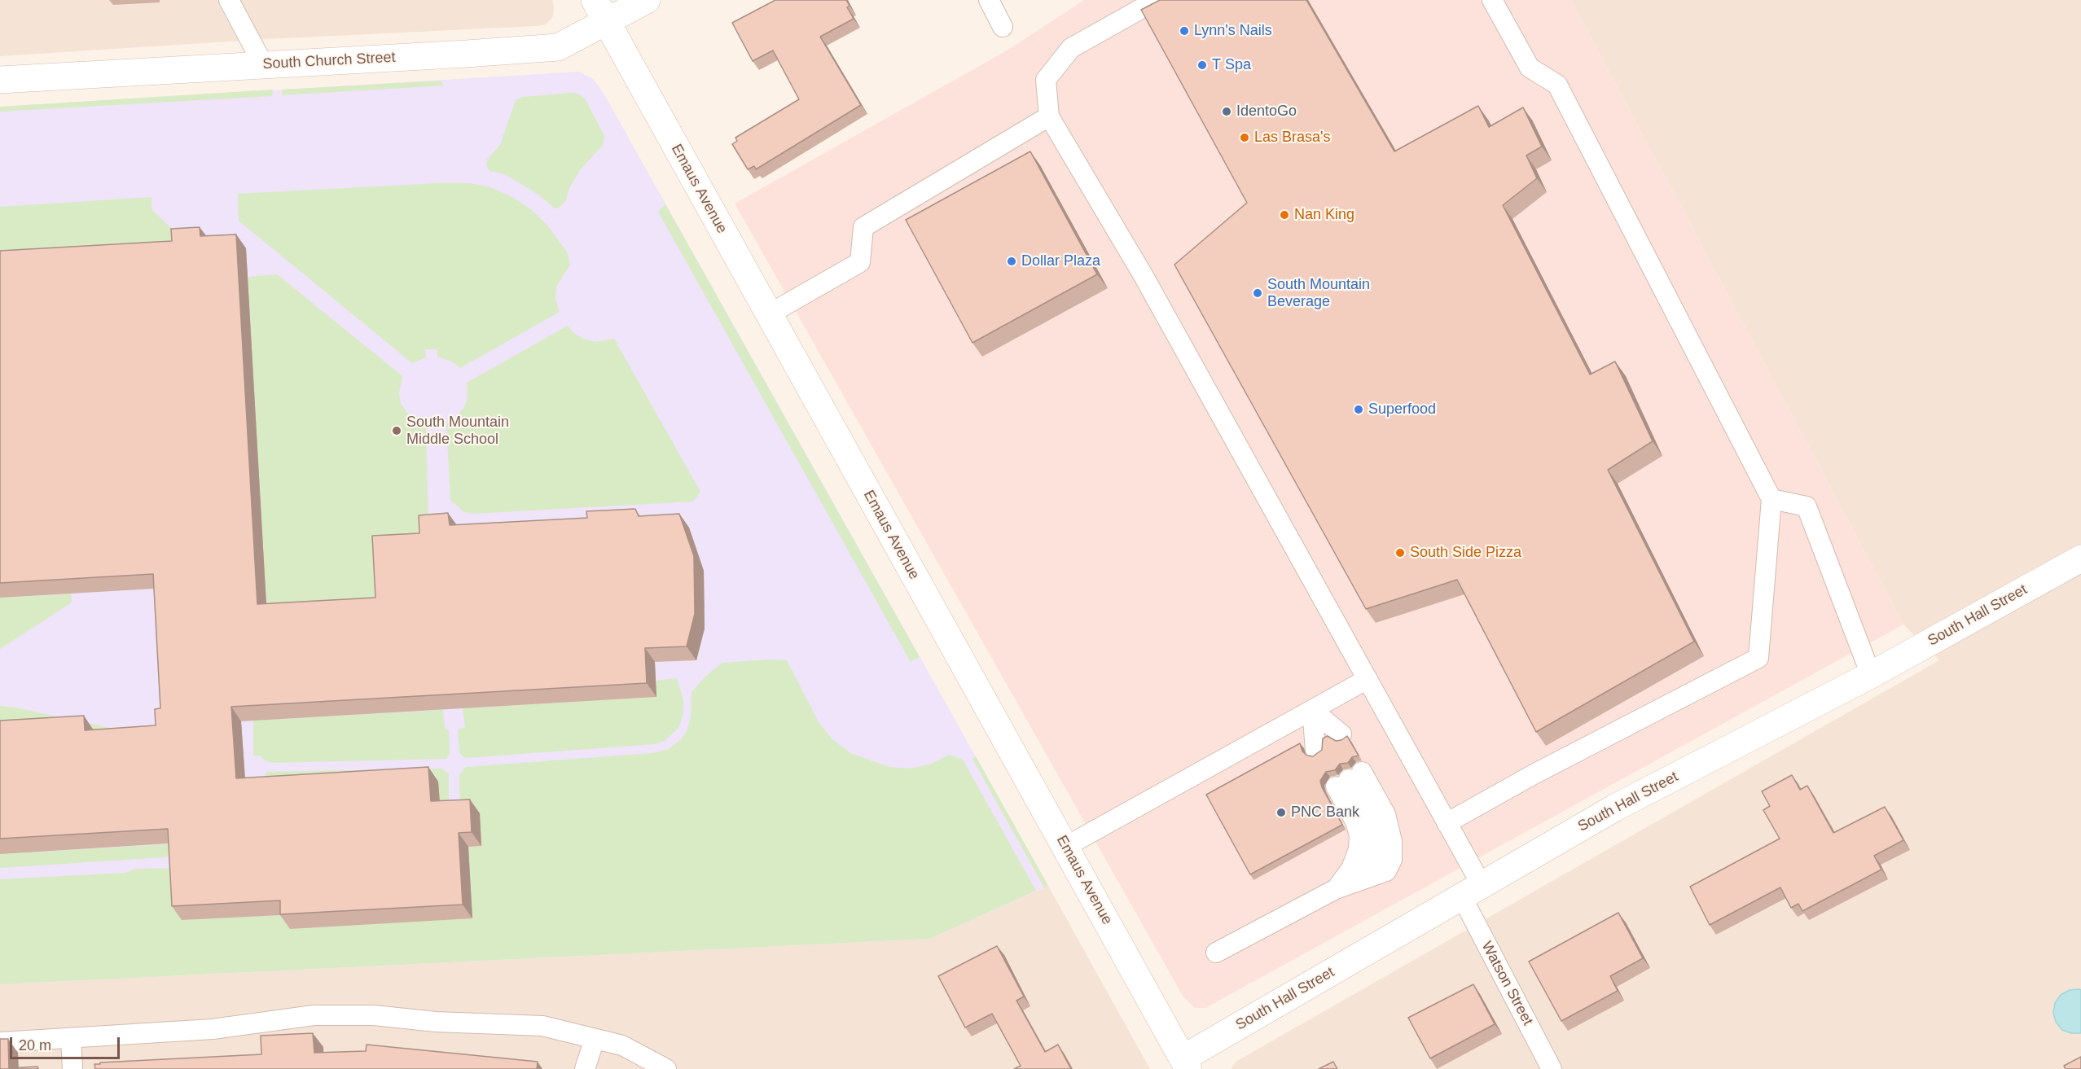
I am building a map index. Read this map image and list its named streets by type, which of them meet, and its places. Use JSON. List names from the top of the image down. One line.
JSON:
{"streets":{"street":["South Church Street","Emaus Avenue","South Hall Street"],"lane":["Watson Street"]},"crossings":[["South Church Street","Emaus Avenue"],["Emaus Avenue","South Hall Street"],["South Hall Street","Watson Street"]],"places":["Lynn's Nails","T Spa","IdentoGo","Las Brasa's","Nan King","Dollar Plaza","South Mountain Beverage","Superfood","South Mountain Middle School","South Side Pizza","PNC Bank"],"scale_bar":"20 m"}
